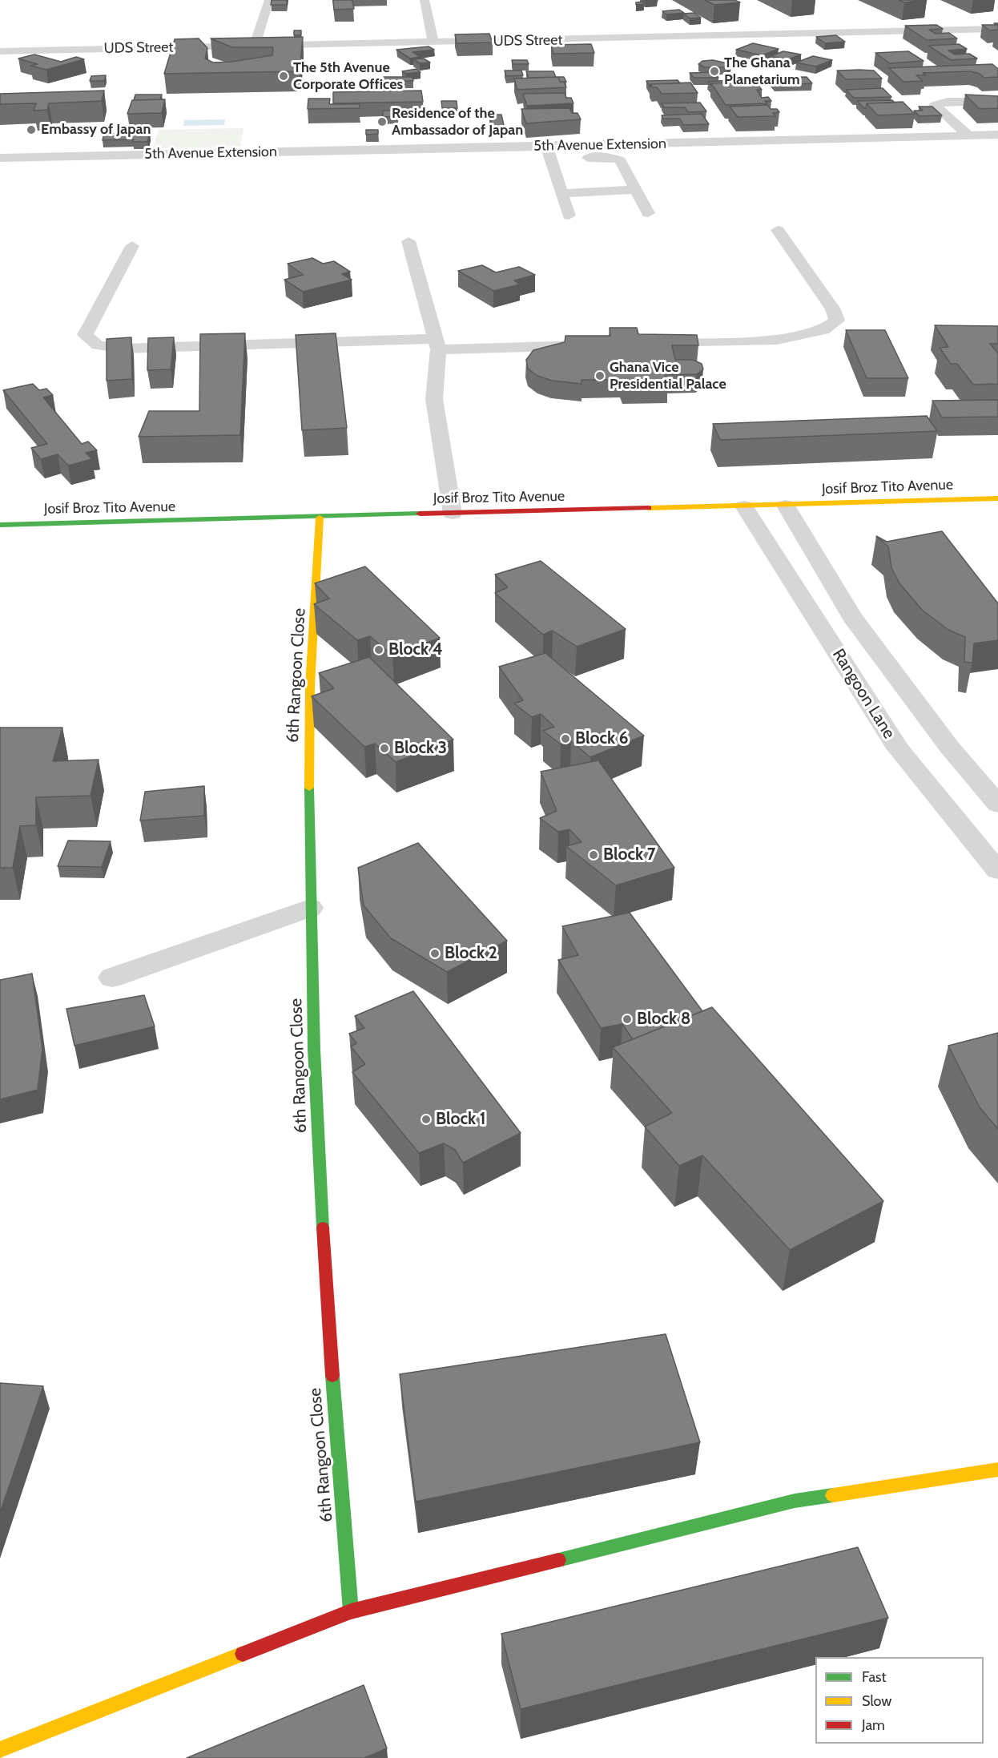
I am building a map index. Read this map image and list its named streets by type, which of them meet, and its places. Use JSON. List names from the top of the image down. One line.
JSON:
{"streets":{"street":["UDS Street","5th Avenue Extension","Josif Broz Tito Avenue","6th Rangoon Close","Rangoon Lane"]},"crossings":[["Josif Broz Tito Avenue","6th Rangoon Close"],["Josif Broz Tito Avenue","Rangoon Lane"]],"places":["The Ghana Planetarium","The 5th Avenue Corporate Offices","Residence of the Ambassador of Japan","Embassy of Japan","Ghana Vice Presidential Palace","Block 4","Block 6","Block 3","Block 7","Block 2","Block 8","Block 1"],"legend":["Fast","Slow","Jam"]}
